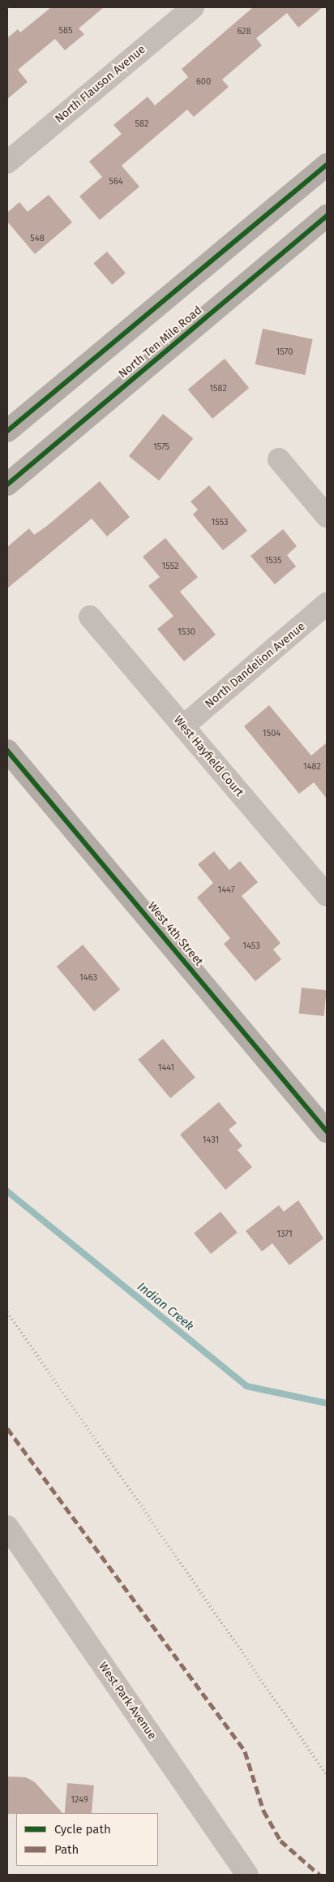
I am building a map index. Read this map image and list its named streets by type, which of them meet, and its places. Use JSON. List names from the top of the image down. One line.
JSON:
{"streets":{"main road":["North Ten Mile Road","West 4th Street"],"street":["North Flauson Avenue","North Dandelion Avenue","West Hayfield Court","West Park Avenue"]},"crossings":[["North Dandelion Avenue","West Hayfield Court"]],"water":["Indian Creek"],"house_numbers":["585","628","600","582","564","548","1570","1582","1575","1553","1535","1552","1530","1504","1482","1447","1453","1463","1441","1431","1371","1249"],"legend":["Cycle path","Path"]}
